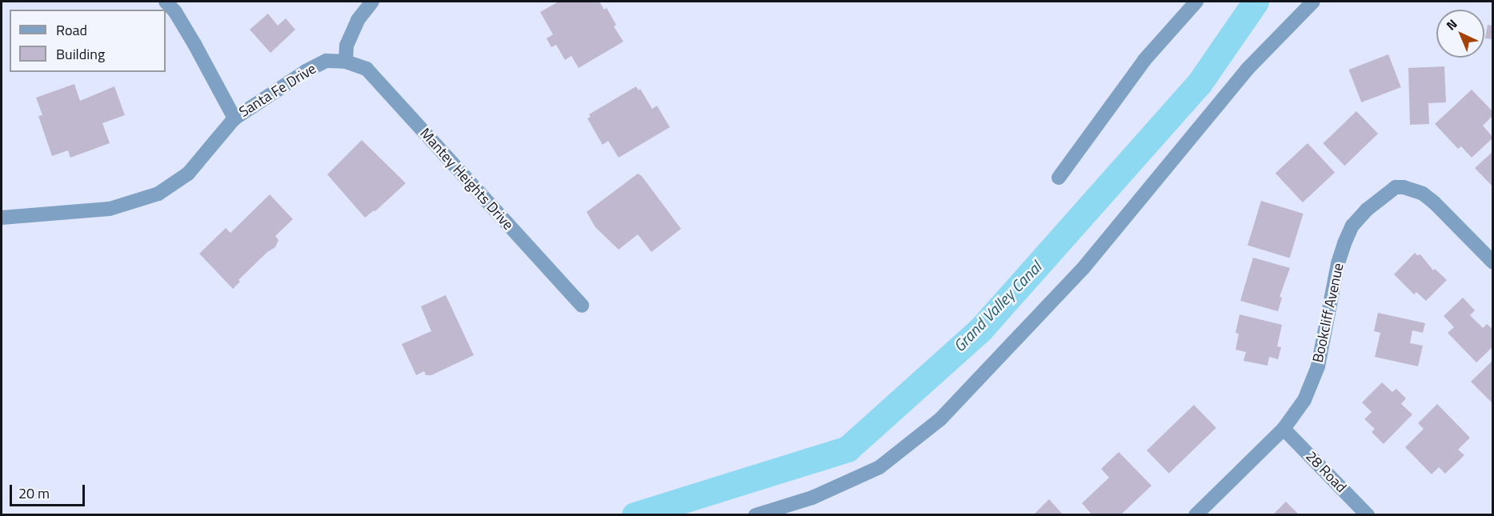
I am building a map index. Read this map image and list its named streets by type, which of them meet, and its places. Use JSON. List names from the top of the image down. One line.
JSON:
{"streets":{"street":["Santa Fe Drive","Mantey Heights Drive","Bookcliff Avenue","28 Road"]},"crossings":[["Santa Fe Drive","Mantey Heights Drive"],["Bookcliff Avenue","28 Road"]],"water":["Grand Valley Canal"],"legend":["Road","Building"],"scale_bar":"20 m","north":"top left"}
